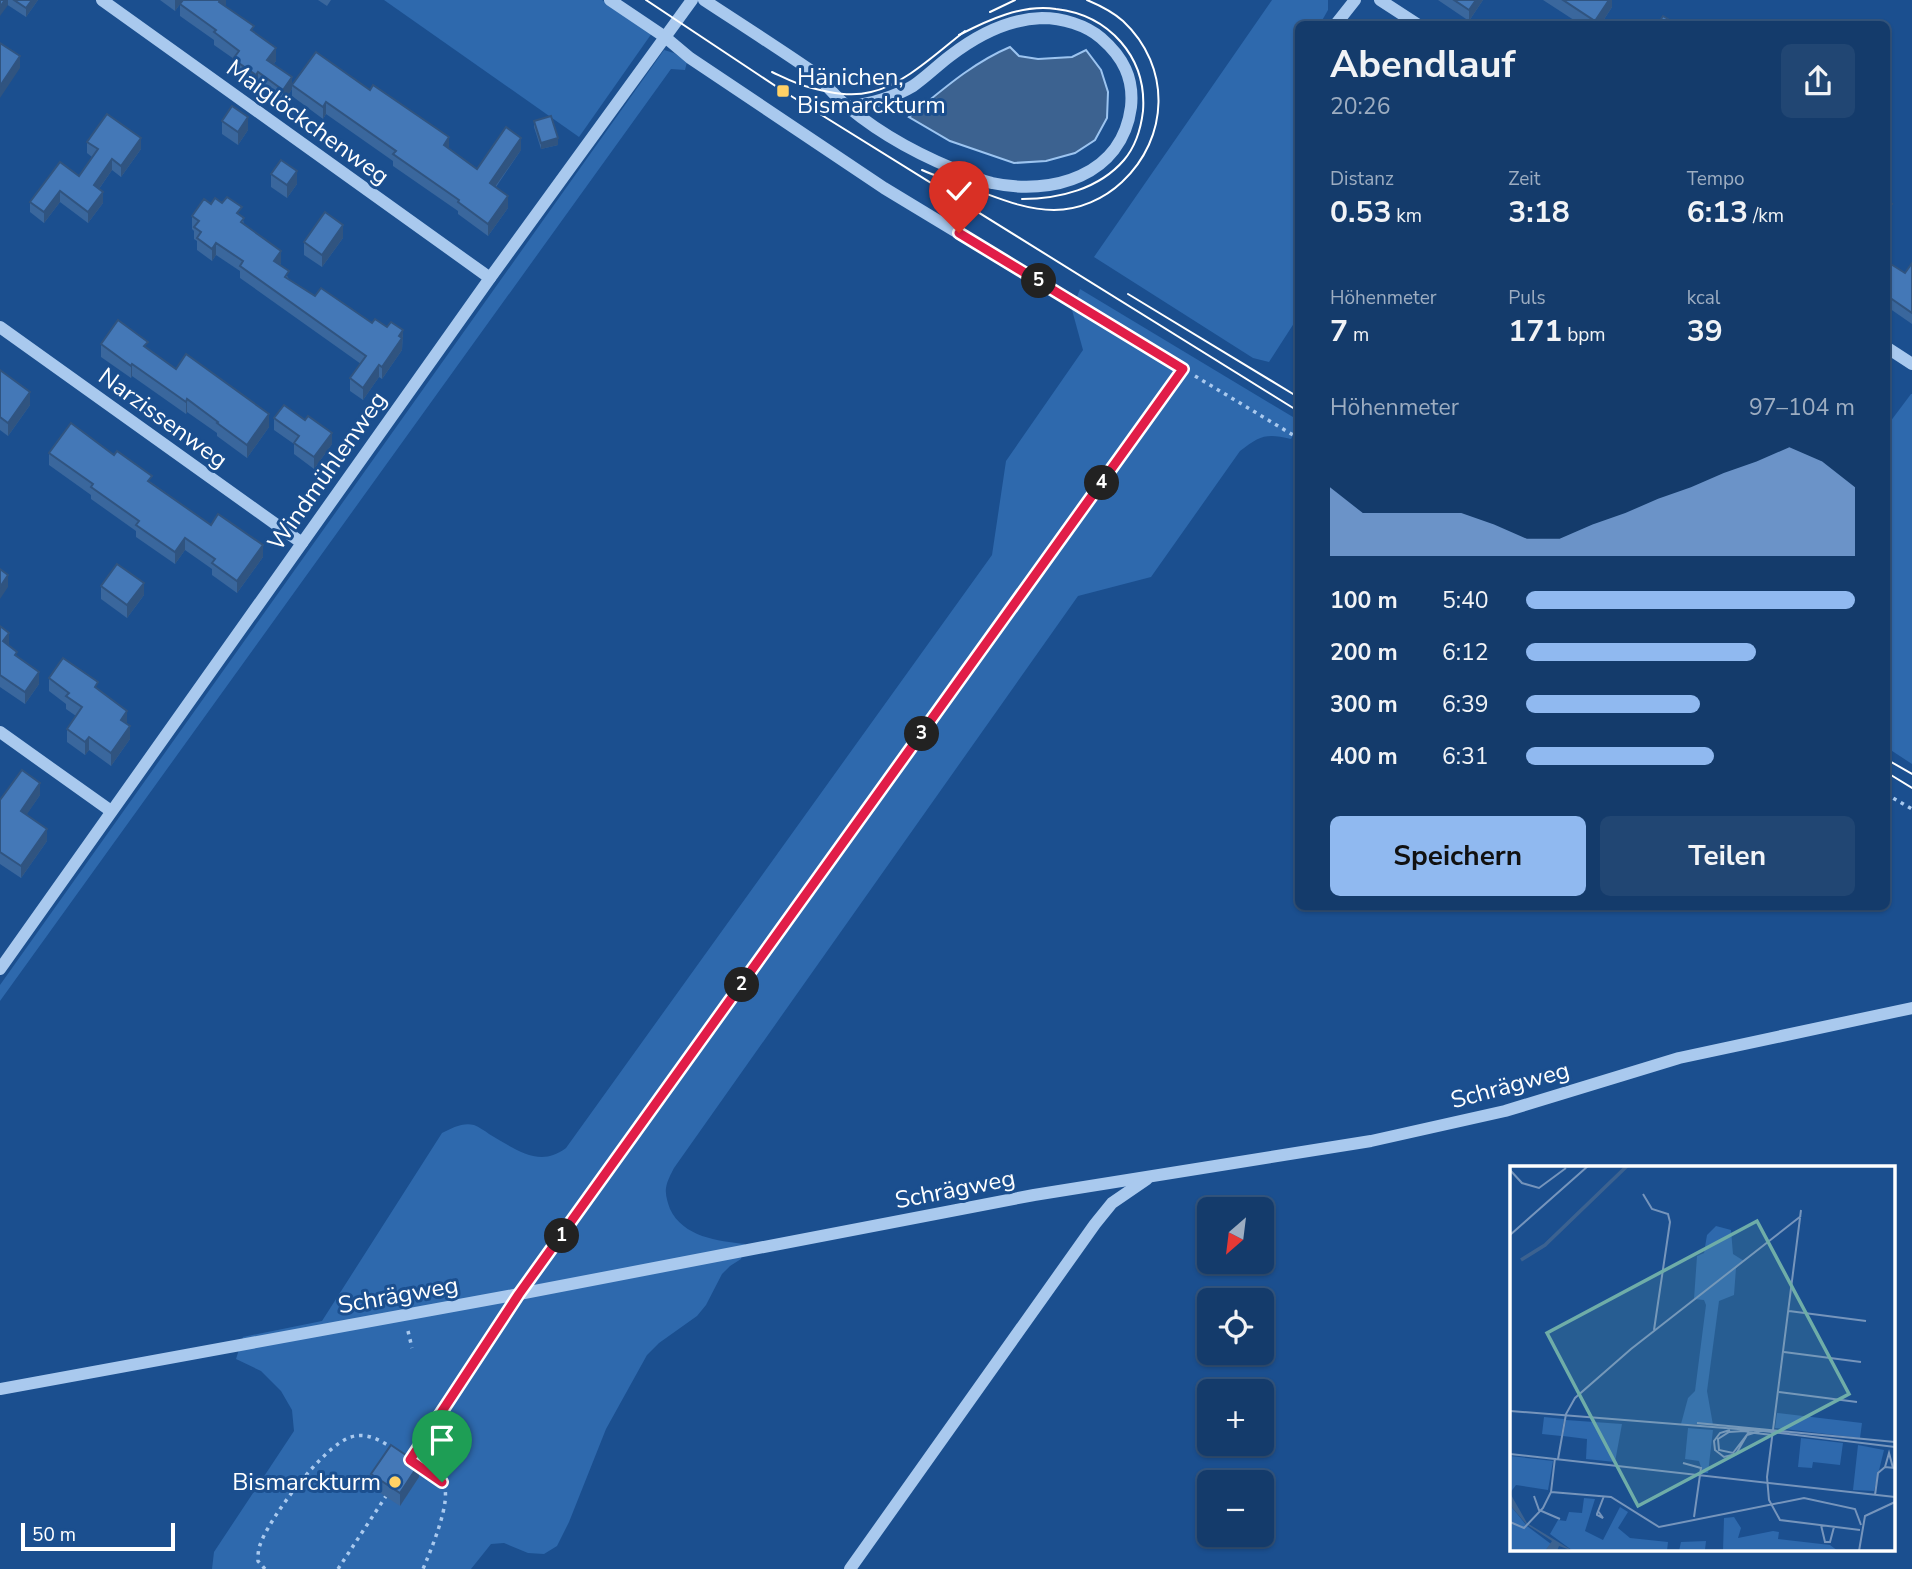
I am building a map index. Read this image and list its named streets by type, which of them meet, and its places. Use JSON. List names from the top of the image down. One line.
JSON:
{"streets":{"street":["Maiglöckchenweg","Narzissenweg","Windmühlenweg","Schrägweg"]},"crossings":[["Maiglöckchenweg","Windmühlenweg"],["Narzissenweg","Windmühlenweg"]],"places":{"transit":["Hänichen, Bismarckturm"],"other":["Bismarckturm"]},"scale_bar":"50 m","north":"bottom left","page":{"heading":["Abendlauf","20:26"],"stats":[["Distanz","0.53 km"],["Zeit","3:18"],["Tempo","6:13 /km"],["Höhenmeter","7 m"],["Puls","171 bpm"],["kcal","39"]],"pins":["5","4","3","2","1"],"chart":["Höhenmeter","97–104 m"],"list":[{"name":"100 m","note":"5:40"},{"name":"200 m","note":"6:12"},{"name":"300 m","note":"6:39"},{"name":"400 m","note":"6:31"}],"buttons":["Speichern","Teilen"],"map_buttons":["+","−"],"scale":"50 m"}}
